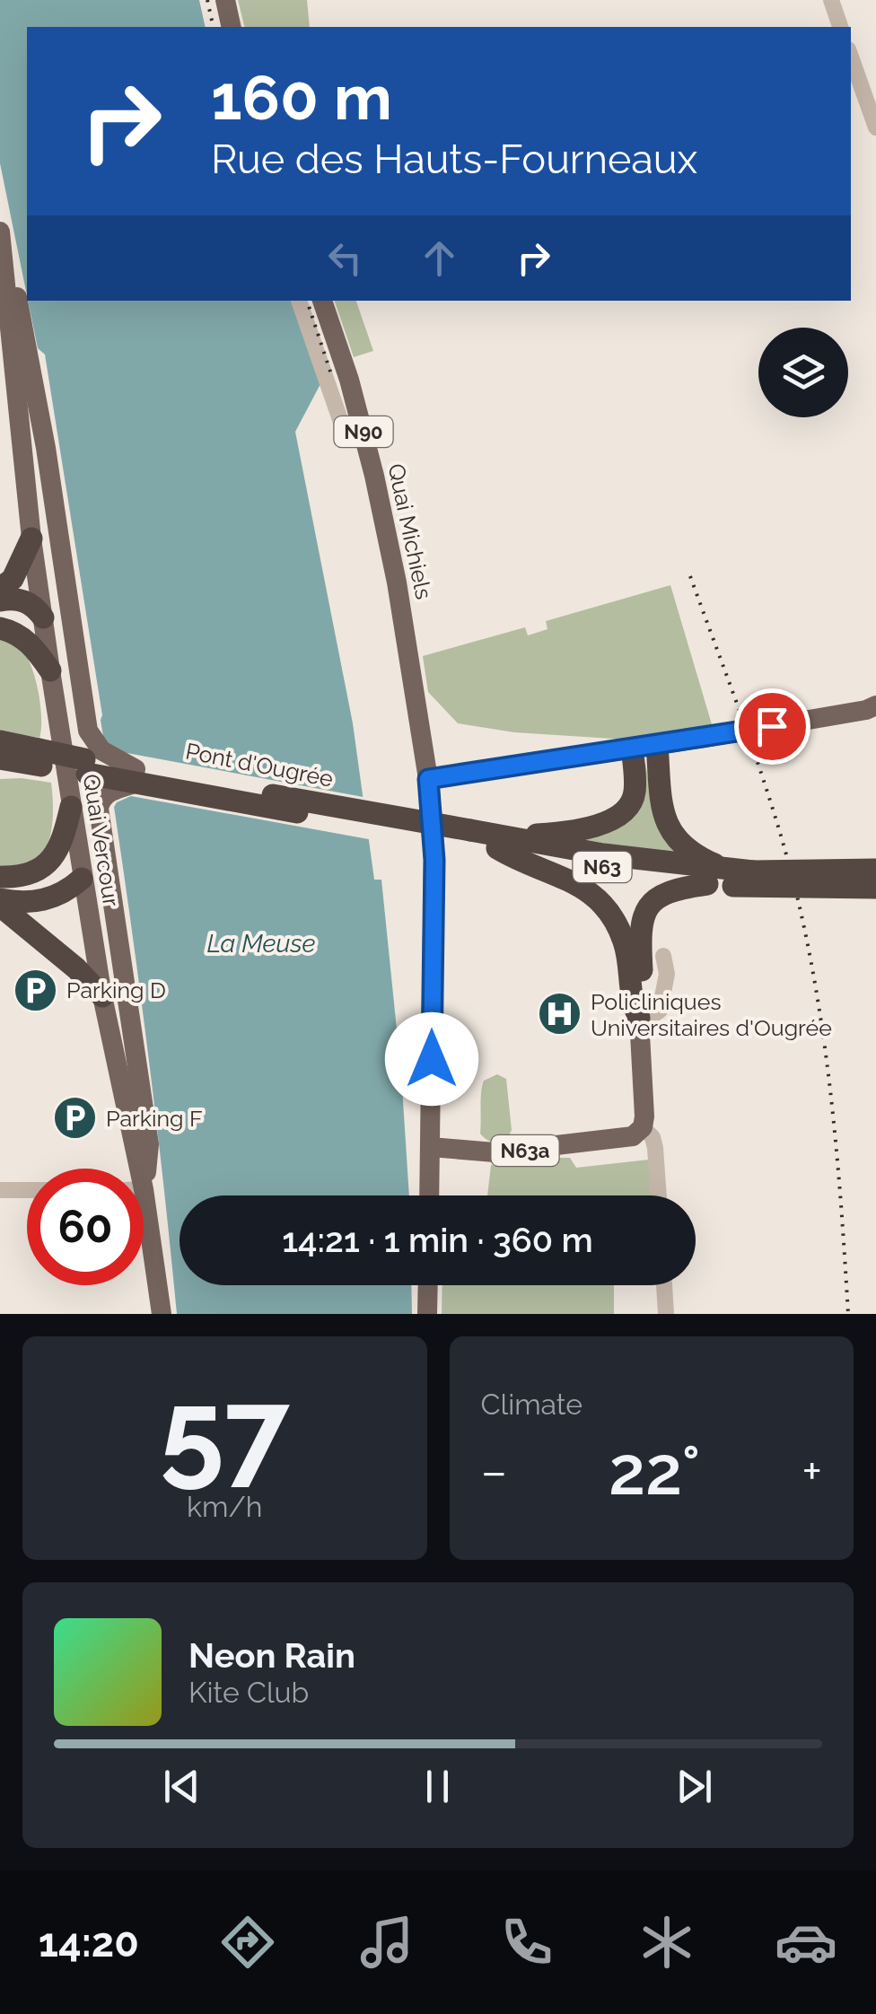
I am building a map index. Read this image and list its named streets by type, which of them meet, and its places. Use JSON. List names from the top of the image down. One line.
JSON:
{"streets":{"highway":["Pont d'Ougrée","N63"],"main road":["N90","Quai Michiels","Quai Vercour","N63a"]},"crossings":[["N90","Quai Michiels"],["N90","N63a"],["Pont d'Ougrée","N63"]],"water":["La Meuse"],"places":{"parking":["Parking D","Parking F"],"hospital":["Policliniques Universitaires d'Ougrée"]},"page":{"turn":["160 m","Rue des Hauts-Fourneaux"],"limit":"60","trip":"14:21 · 1 min · 360 m","tile":[["57","km/h"],"Climate"],"heat":["−","22°","+"],"song":["Neon Rain","Kite Club"],"tabs":"14:20"}}
